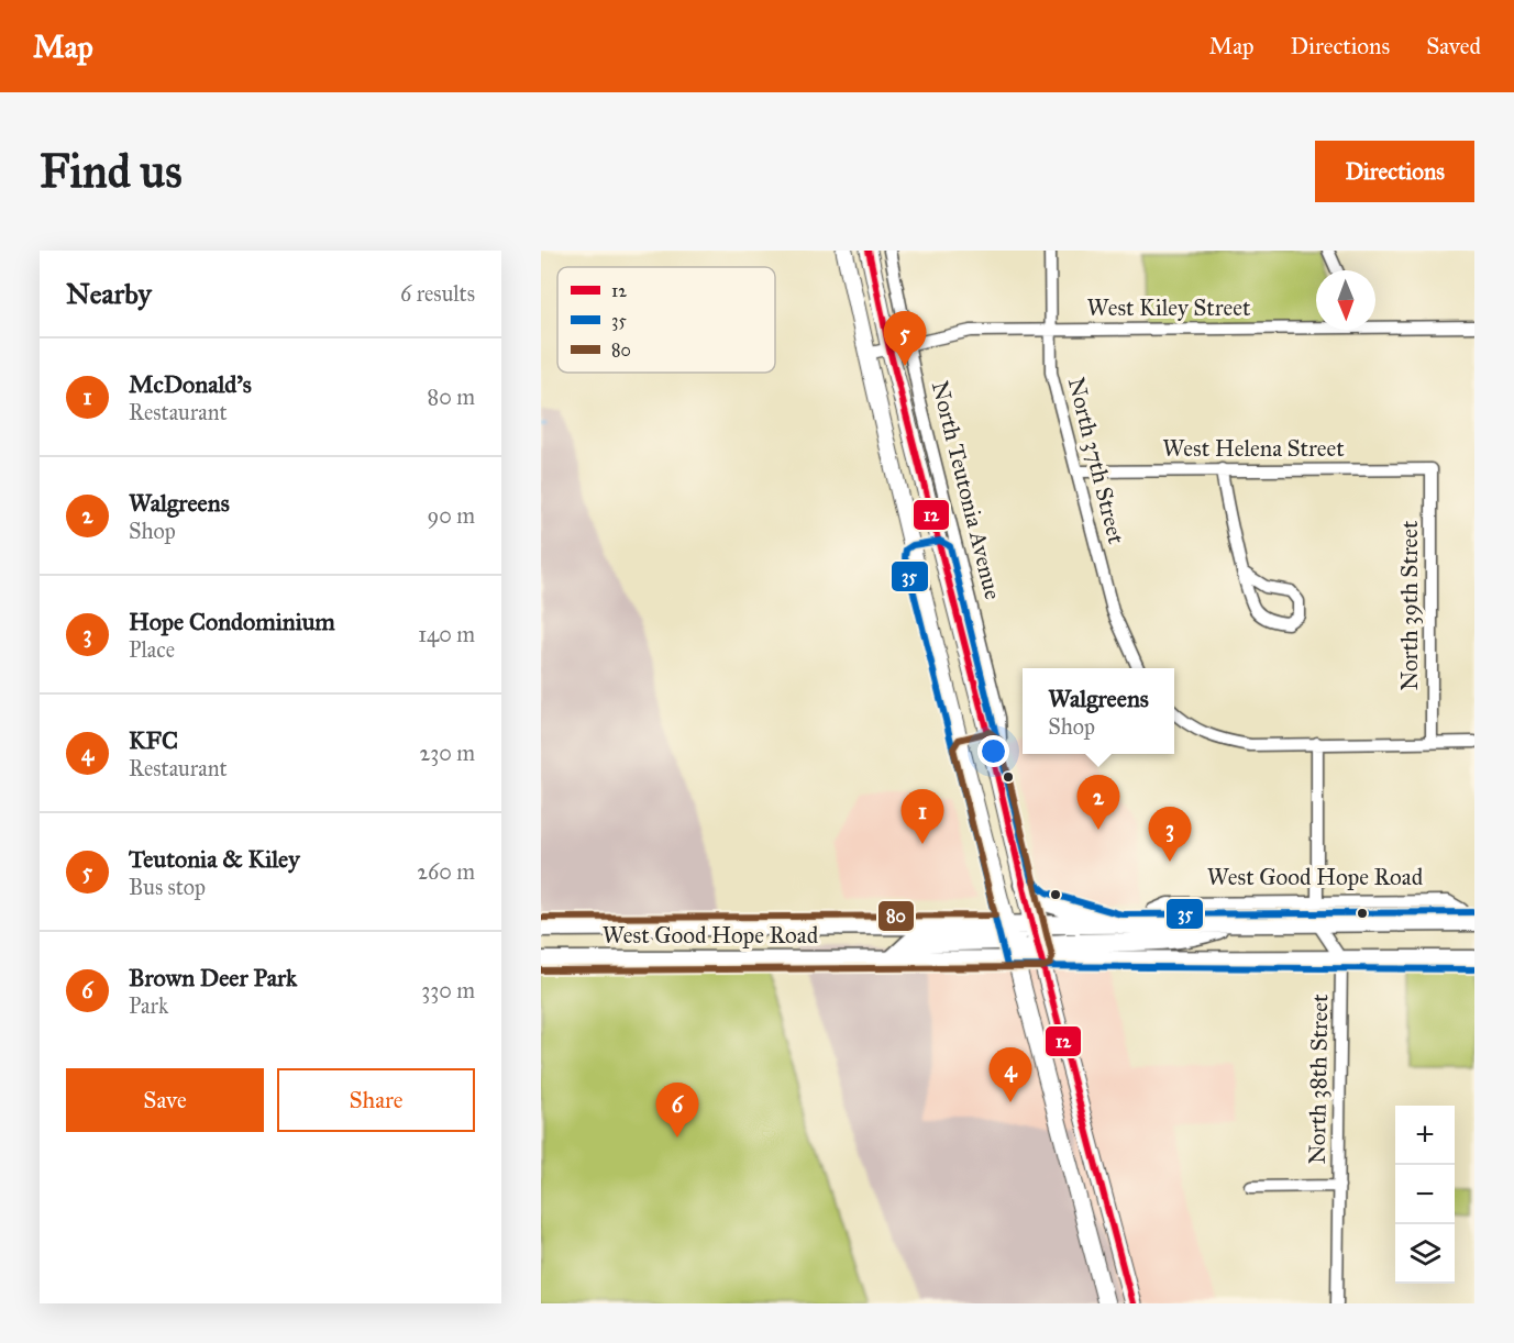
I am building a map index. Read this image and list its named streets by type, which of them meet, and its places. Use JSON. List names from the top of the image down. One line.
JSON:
{"streets":{"main road":["North Teutonia Avenue","West Good Hope Road"],"street":["West Kiley Street","West Helena Street","North 37th Street","North 39th Street","North 38th Street"]},"crossings":[["West Kiley Street","North 37th Street"],["West Kiley Street","North Teutonia Avenue"],["West Helena Street","North 37th Street"],["West Helena Street","North 39th Street"],["North Teutonia Avenue","West Good Hope Road"],["West Good Hope Road","North 38th Street"]],"lines":["transit line 12","transit line 35","transit line 80"],"legend":["12","35","80"],"north":"bottom","page":{"header":"Map","nav":["Map","Directions","Saved"],"buttons":["Directions",["Save","Share"]],"title":"Find us","heading":["Nearby","6 results"],"pins":["5","2","1","3","4","6"],"list":[{"mark":"1","name":"McDonald's","note":"Restaurant","value":"80 m"},{"mark":"2","name":"Walgreens","note":"Shop","value":"90 m"},{"mark":"3","name":"Hope Condominium","note":"Place","value":"140 m"},{"mark":"4","name":"KFC","note":"Restaurant","value":"230 m"},{"mark":"5","name":"Teutonia & Kiley","note":"Bus stop","value":"260 m"},{"mark":"6","name":"Brown Deer Park","note":"Park","value":"330 m"}],"popup":["Walgreens","Shop"],"map_buttons":["+","−"]}}
